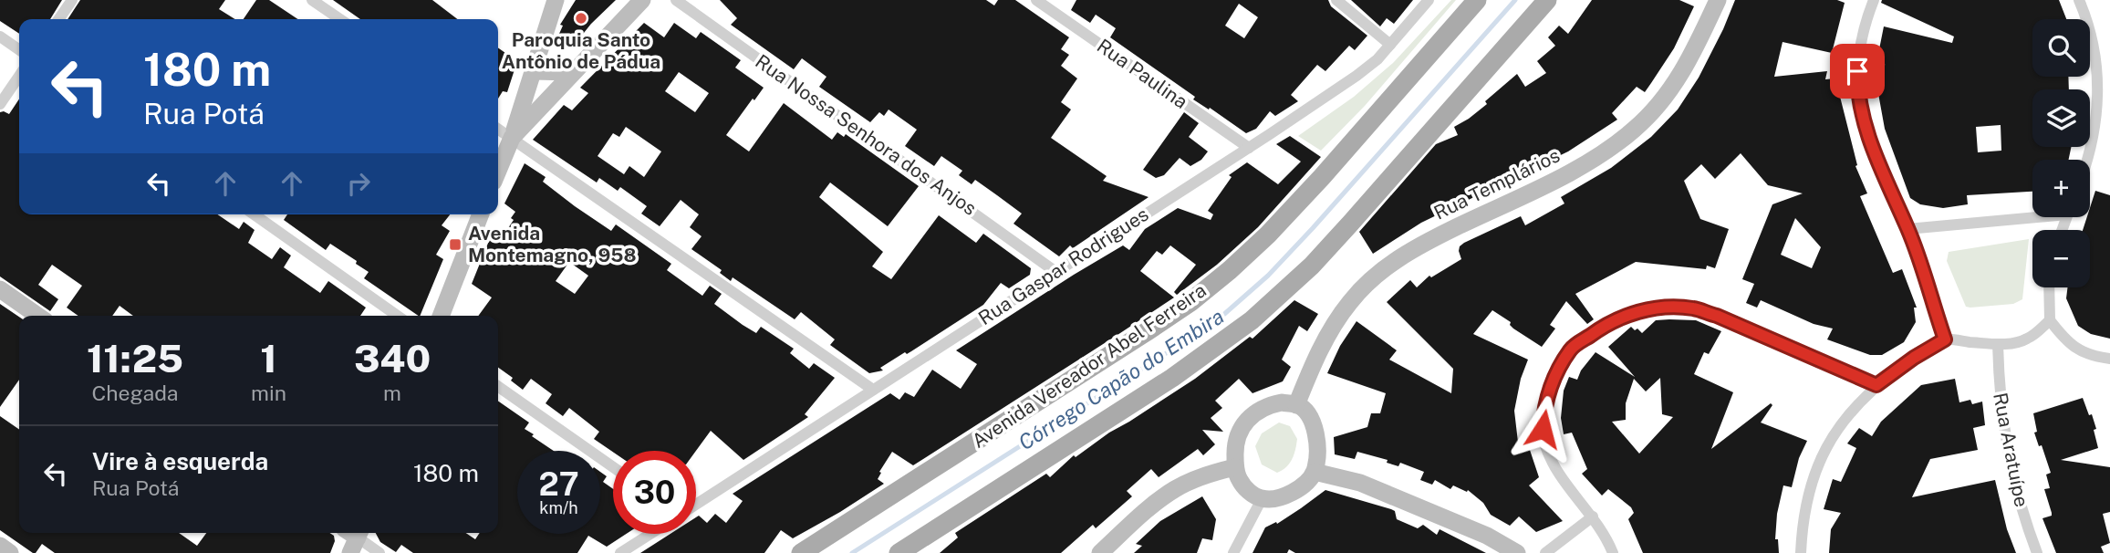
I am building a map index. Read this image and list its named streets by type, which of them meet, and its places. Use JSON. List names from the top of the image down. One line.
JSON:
{"streets":{"main road":["Avenida Vereador Abel Ferreira"],"street":["Rua Paulina","Rua Nossa Senhora dos Anjos","Rua Templários","Rua Gaspar Rodrigues","Rua Aratuípe"]},"crossings":[["Rua Paulina","Rua Gaspar Rodrigues"],["Rua Nossa Senhora dos Anjos","Rua Gaspar Rodrigues"]],"water":["Córrego Capão do Embira"],"places":{"other":["Paroquia Santo Antônio de Pádua"],"transit":["Avenida Montemagno, 958"]},"page":{"map_buttons":["+","−"],"turn":["180 m","Rua Potá"],"eta":["11:25","Chegada","1","min","340","m"],"list":[{"name":"Vire à esquerda","note":"Rua Potá","value":"180 m"}],"speed":"27 km/h","limit":"30"}}
